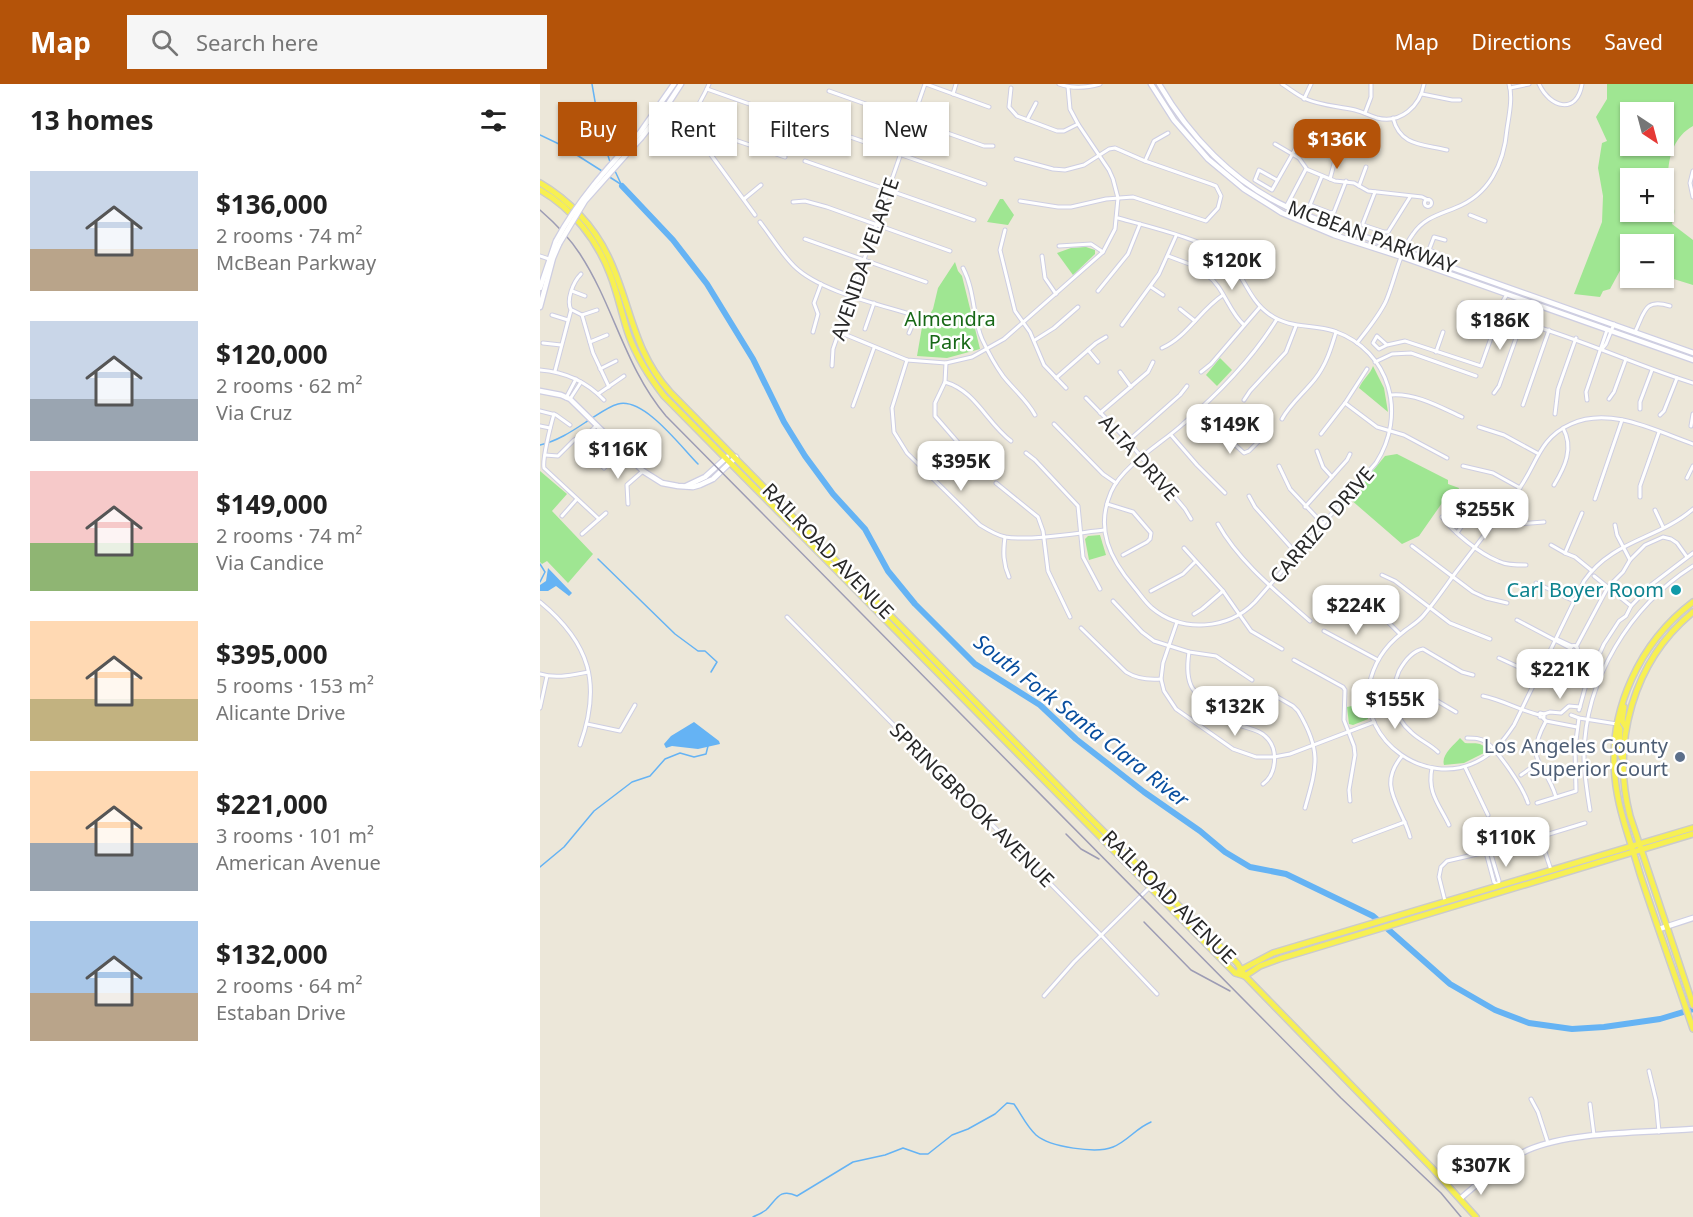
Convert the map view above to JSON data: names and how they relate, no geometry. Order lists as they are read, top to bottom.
{
  "streets": {
    "main road": ["MCBEAN PARKWAY", "RAILROAD AVENUE"],
    "street": [
      "AVENIDA VELARTE",
      "ALTA DRIVE",
      "CARRIZO DRIVE",
      "SPRINGBROOK AVENUE"
    ]
  },
  "water": ["South Fork Santa Clara River"],
  "parks": ["Almendra Park"],
  "places": ["Carl Boyer Room", "Los Angeles County Superior Court"],
  "north": "bottom right",
  "page": {
    "header": "Map",
    "search": "Search here",
    "nav": ["Map", "Directions", "Saved"],
    "heading": "13 homes",
    "map_buttons": ["+", "−"],
    "chip": [
      "Buy",
      "Rent",
      "Filters",
      "New"
    ],
    "price": [
      "$136K",
      "$120K",
      "$186K",
      "$149K",
      "$116K",
      "$395K",
      "$255K",
      "$224K",
      "$221K",
      "$155K",
      "$132K",
      "$110K",
      "$307K"
    ],
    "list": [
      {
        "name": "$136,000",
        "note": "2 rooms · 74 m² · McBean Parkway"
      },
      {
        "name": "$120,000",
        "note": "2 rooms · 62 m² · Via Cruz"
      },
      {
        "name": "$149,000",
        "note": "2 rooms · 74 m² · Via Candice"
      },
      {
        "name": "$395,000",
        "note": "5 rooms · 153 m² · Alicante Drive"
      },
      {
        "name": "$221,000",
        "note": "3 rooms · 101 m² · American Avenue"
      },
      {
        "name": "$132,000",
        "note": "2 rooms · 64 m² · Estaban Drive"
      }
    ]
  }
}
